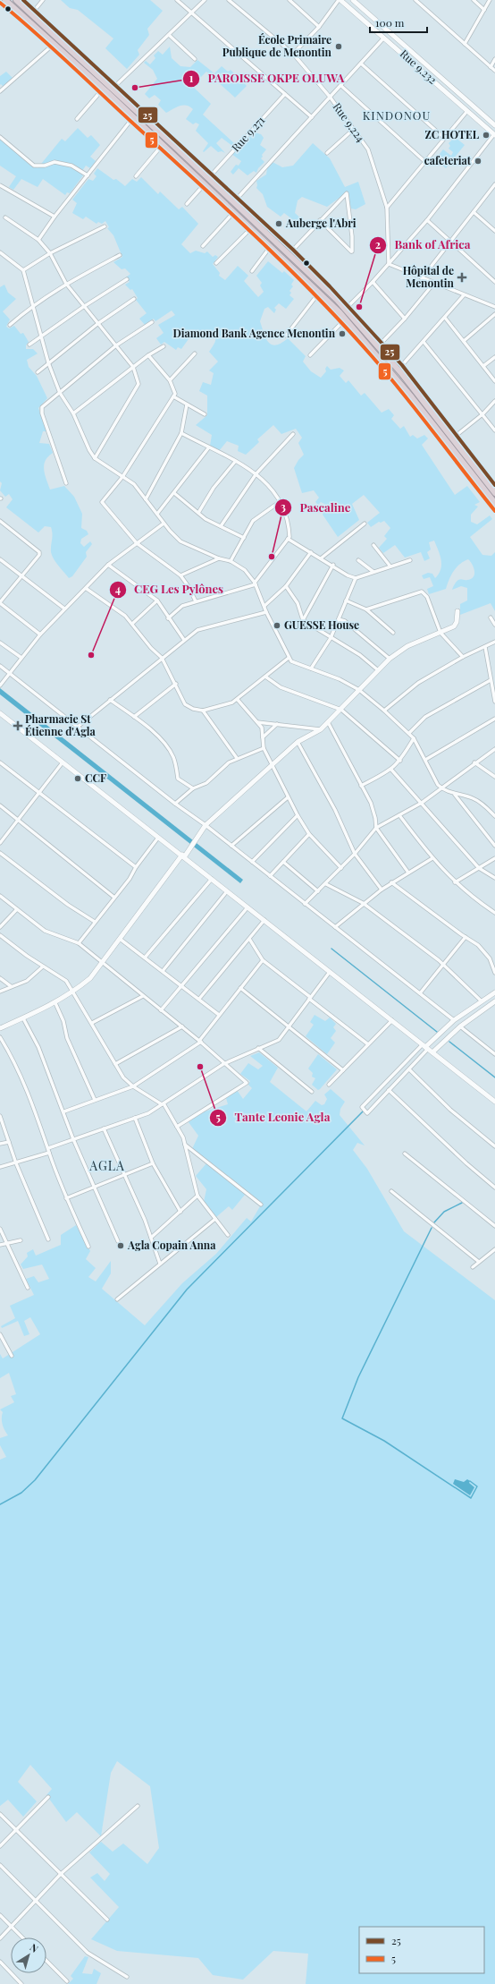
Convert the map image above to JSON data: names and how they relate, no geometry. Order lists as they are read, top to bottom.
{
  "streets": {
    "street": ["Rue 9.232", "Rue 9.224", "Rue 9.271"]
  },
  "districts": ["KINDONOU", "AGLA"],
  "places": {
    "other": [
      "École Primaire Publique de Menontin",
      "PAROISSE OKPE OLUWA",
      "ZC HOTEL",
      "cafeteriat",
      "Auberge l'Abri",
      "Bank of Africa",
      "Diamond Bank Agence Menontin",
      "Pascaline",
      "GUESSE House",
      "CEG Les Pylônes",
      "CCF",
      "Tante Leonie Agla",
      "Agla Copain Anna"
    ],
    "health": ["Hôpital de Menontin", "Pharmacie St Étienne d'Agla"]
  },
  "lines": ["transit line 25", "transit line 5"],
  "legend": ["25", "5"],
  "scale_bar": "100 m",
  "north": "top right"
}
